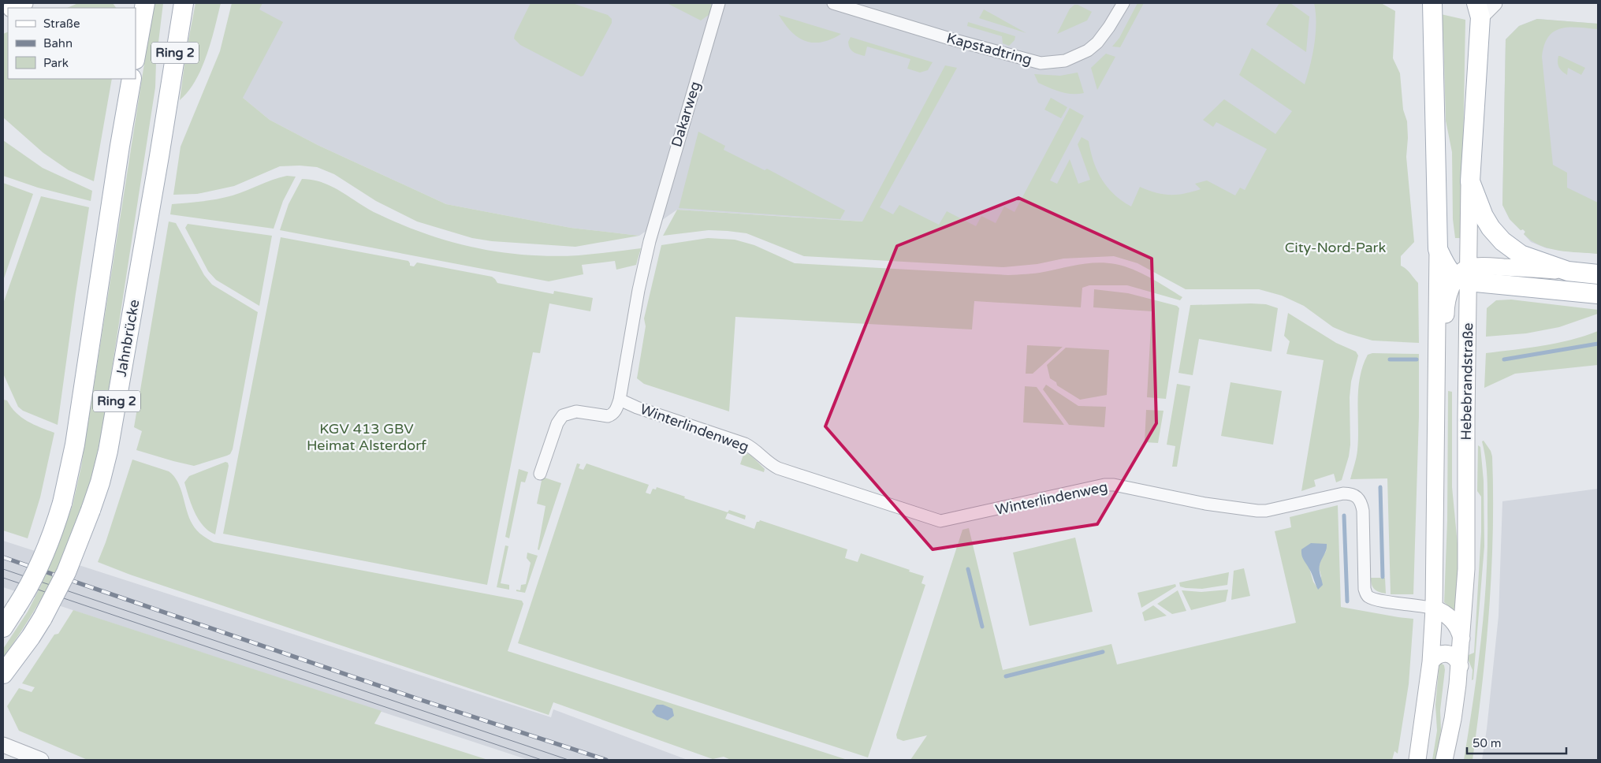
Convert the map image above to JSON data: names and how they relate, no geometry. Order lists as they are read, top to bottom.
{
  "streets": {
    "main road": ["Ring 2", "Jahnbrücke", "Hebebrandstraße"],
    "street": ["Kapstadtring", "Dakarweg", "Winterlindenweg"]
  },
  "crossings": [
    ["Dakarweg", "Winterlindenweg"]
  ],
  "parks": ["City-Nord-Park", "KGV 413 GBV Heimat Alsterdorf"],
  "legend": ["Straße", "Bahn", "Park"],
  "scale_bar": "50 m"
}
